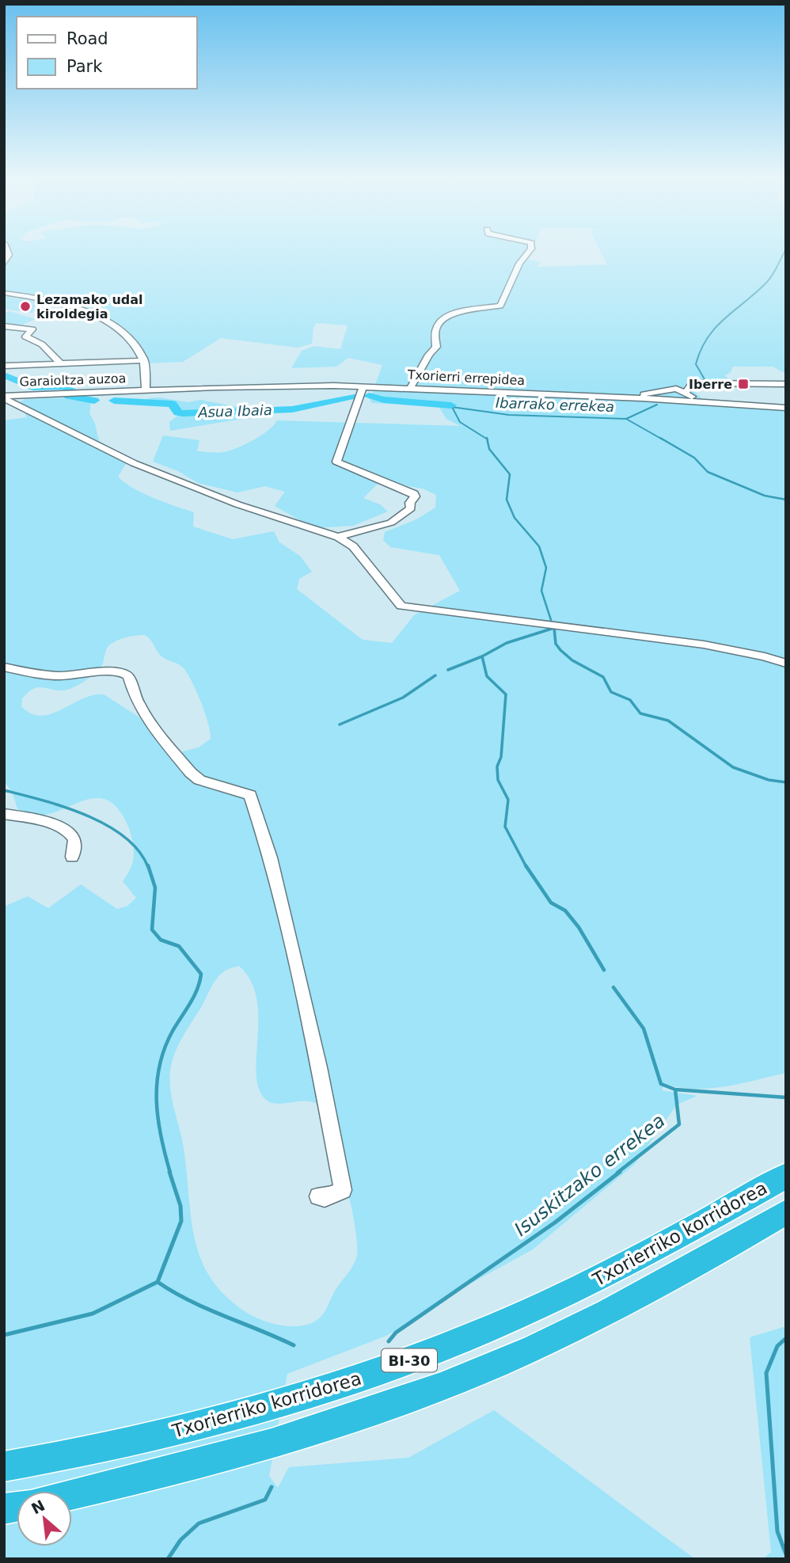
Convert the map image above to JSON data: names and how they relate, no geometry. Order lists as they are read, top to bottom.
{
  "streets": {
    "highway": ["Txorierriko korridorea", "BI-30"],
    "street": ["Txorierri errepidea", "Garaioltza auzoa"]
  },
  "crossings": [
    ["Txorierri errepidea", "Garaioltza auzoa"]
  ],
  "water": ["Ibarrako errekea", "Asua Ibaia", "Isuskitzako errekea"],
  "places": {
    "other": ["Lezamako udal kiroldegia"],
    "transit": ["Iberre"]
  },
  "legend": ["Road", "Park"],
  "north": "top left"
}
